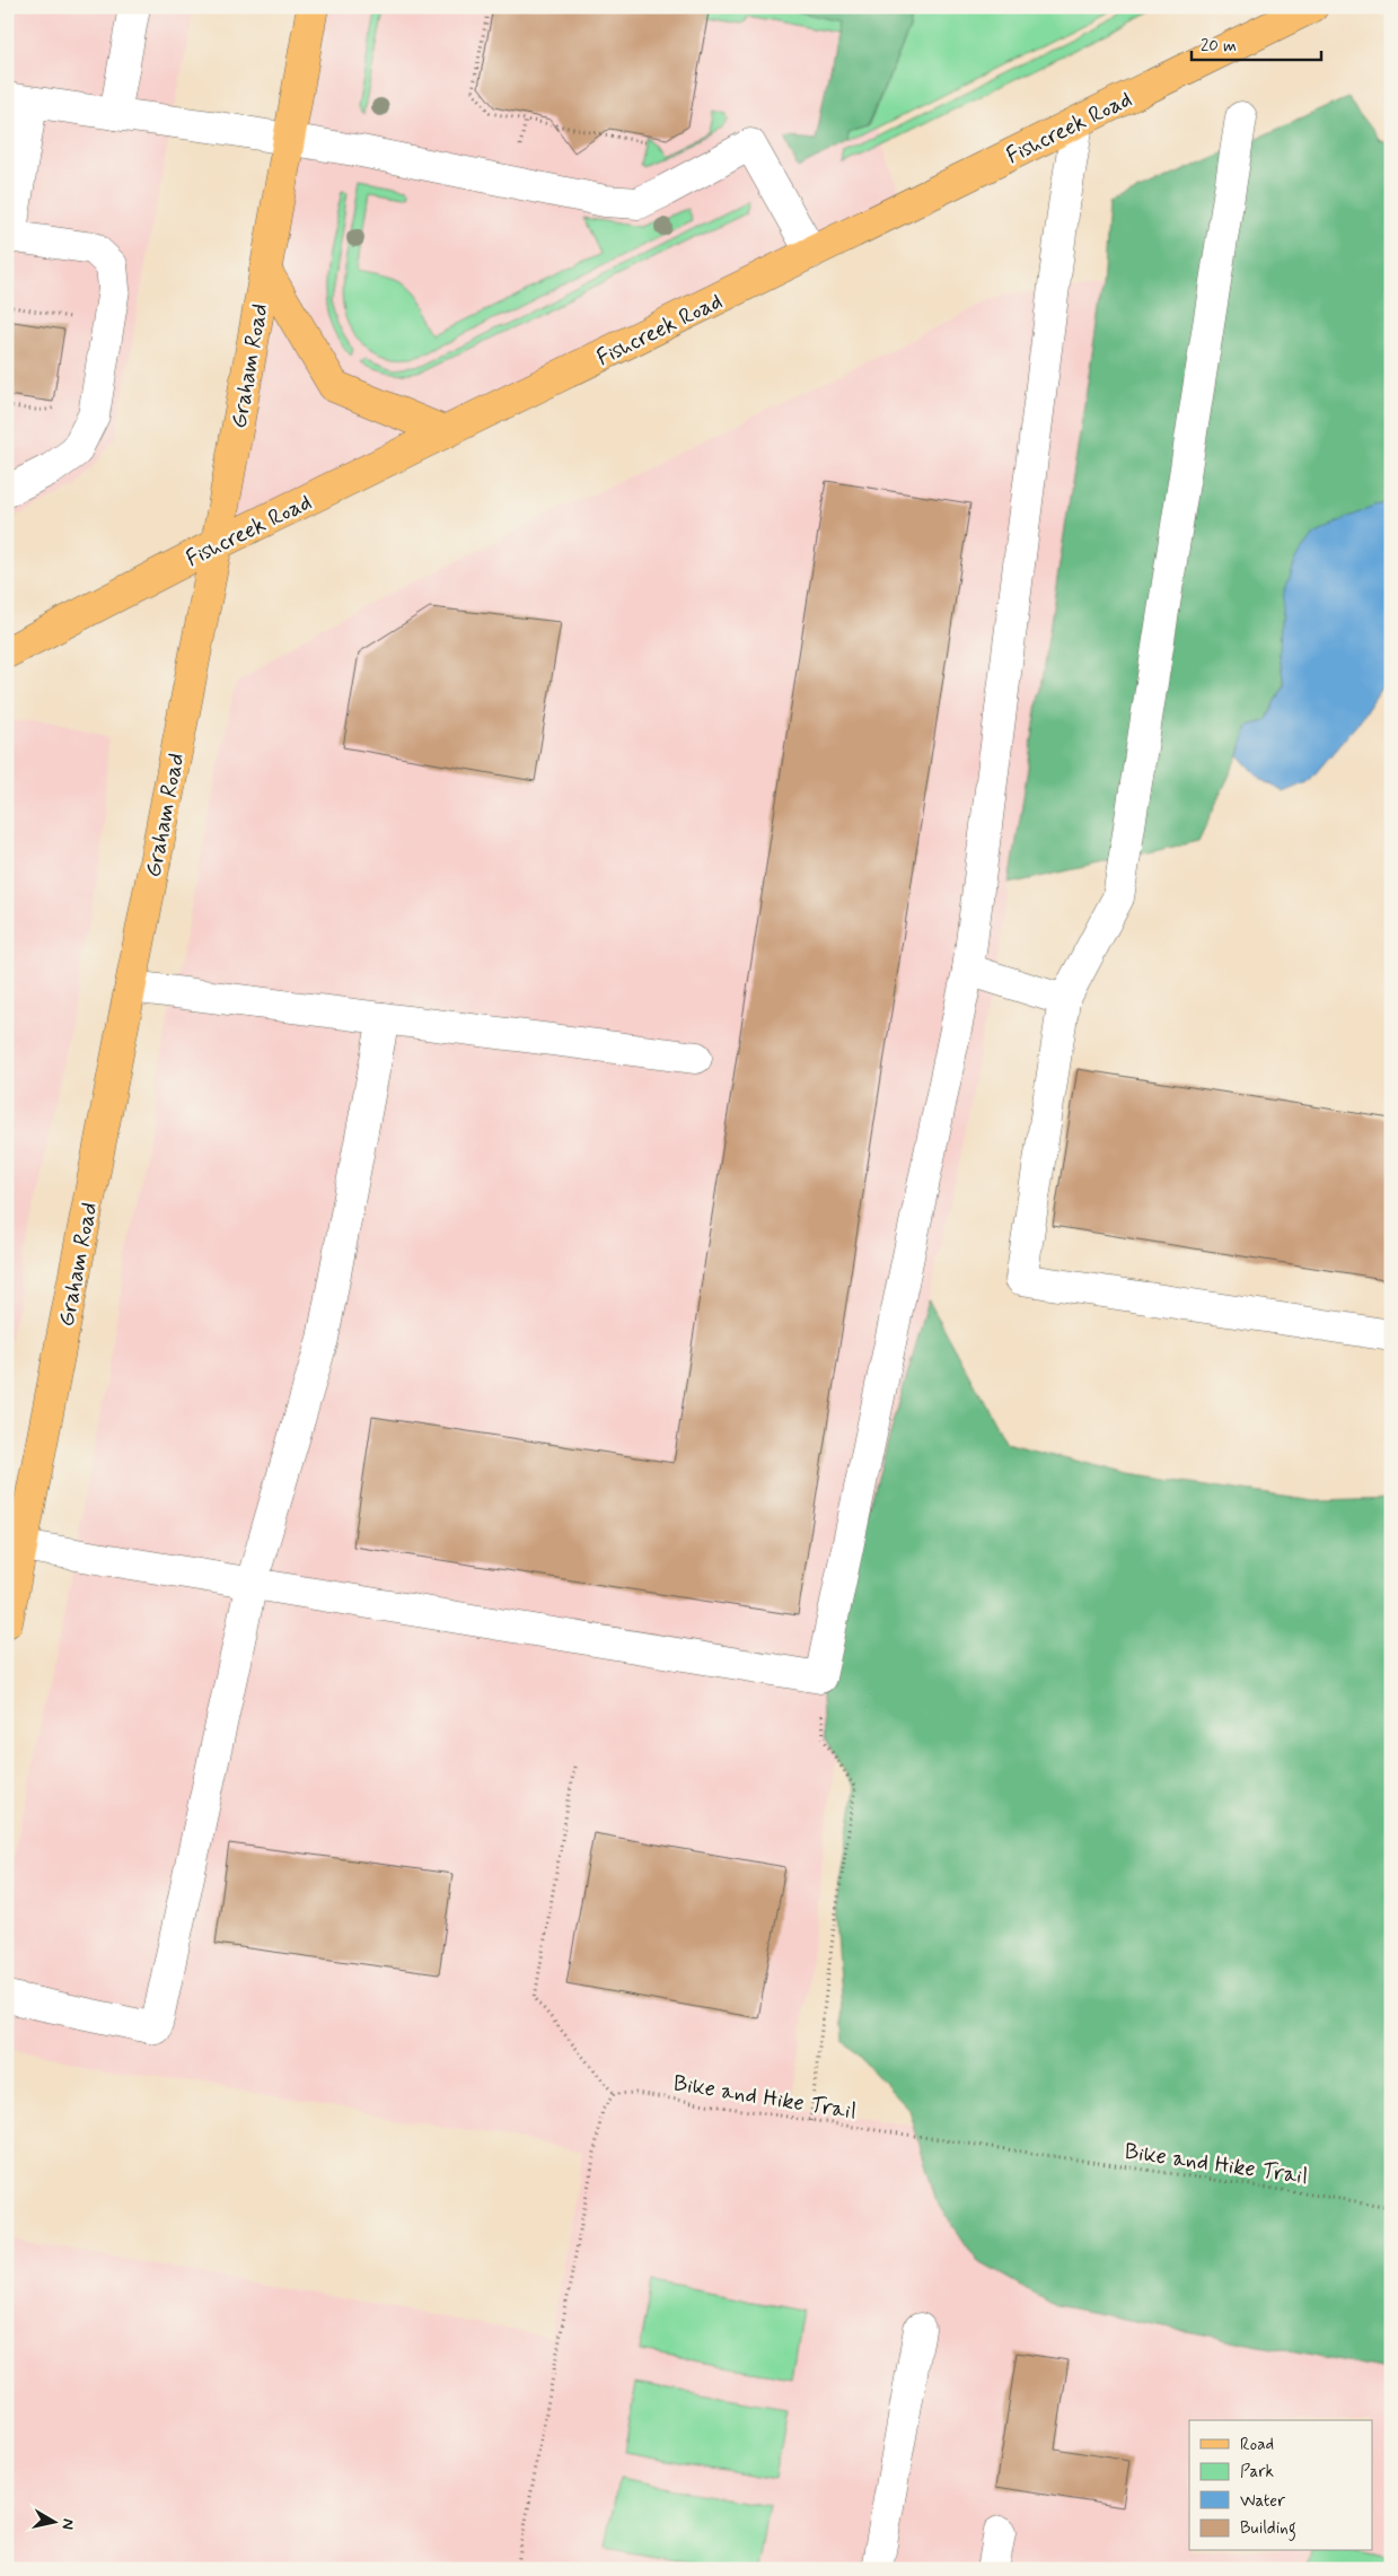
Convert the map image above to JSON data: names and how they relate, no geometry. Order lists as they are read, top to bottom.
{
  "streets": {
    "main road": ["Fishcreek Road", "Graham Road"],
    "path": ["Bike and Hike Trail"]
  },
  "crossings": [
    ["Fishcreek Road", "Graham Road"]
  ],
  "legend": [
    "Road",
    "Park",
    "Water",
    "Building"
  ],
  "scale_bar": "20 m",
  "north": "right"
}
